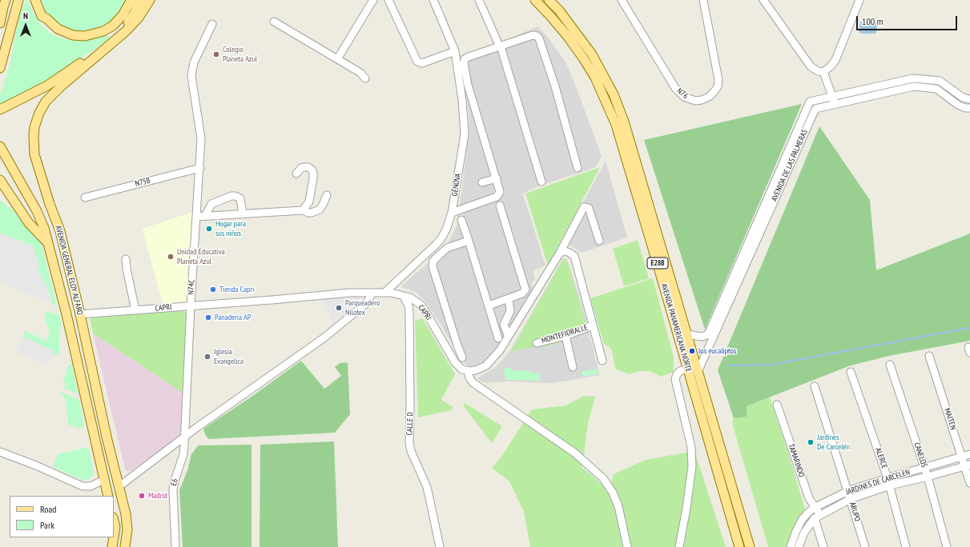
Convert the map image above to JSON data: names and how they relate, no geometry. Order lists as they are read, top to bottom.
{
  "streets": {
    "main road": ["E28B", "AVENIDA GENERAL ELOY ALFARO", "AVENIDA PANAMERICANA NORTE"],
    "street": [
      "N76",
      "AVENIDA DE LAS PALMERAS",
      "N75B",
      "GÉNOVA",
      "N74C",
      "CAPRI",
      "MONTEFIORALLE",
      "MAITEN",
      "CALLE D",
      "CANELOS",
      "ALERCE",
      "TAMARINDO",
      "E6",
      "JARDINES DE CARCELEN",
      "ARUPO"
    ]
  },
  "crossings": [
    ["AVENIDA DE LAS PALMERAS", "AVENIDA PANAMERICANA NORTE"],
    ["N75B", "N74C"],
    ["GÉNOVA", "CAPRI"],
    ["AVENIDA GENERAL ELOY ALFARO", "CAPRI"],
    ["N74C", "CAPRI"],
    ["N74C", "E6"],
    ["CAPRI", "CALLE D"],
    ["MAITEN", "JARDINES DE CARCELEN"],
    ["CANELOS", "JARDINES DE CARCELEN"],
    ["ALERCE", "JARDINES DE CARCELEN"],
    ["TAMARINDO", "JARDINES DE CARCELEN"],
    ["JARDINES DE CARCELEN", "ARUPO"]
  ],
  "places": [
    "Colegio Planeta Azul",
    "Hogar para sus niños",
    "Unidad Educativa Planeta Azul",
    "Tienda Capri",
    "Parqueadero Nilotex",
    "Panadería AP",
    "los eucaliptos",
    "Iglesia Evangelica",
    "Jardines De Carcelén",
    "Madrid"
  ],
  "legend": ["Road", "Park"],
  "scale_bar": "100 m",
  "north": "top"
}
